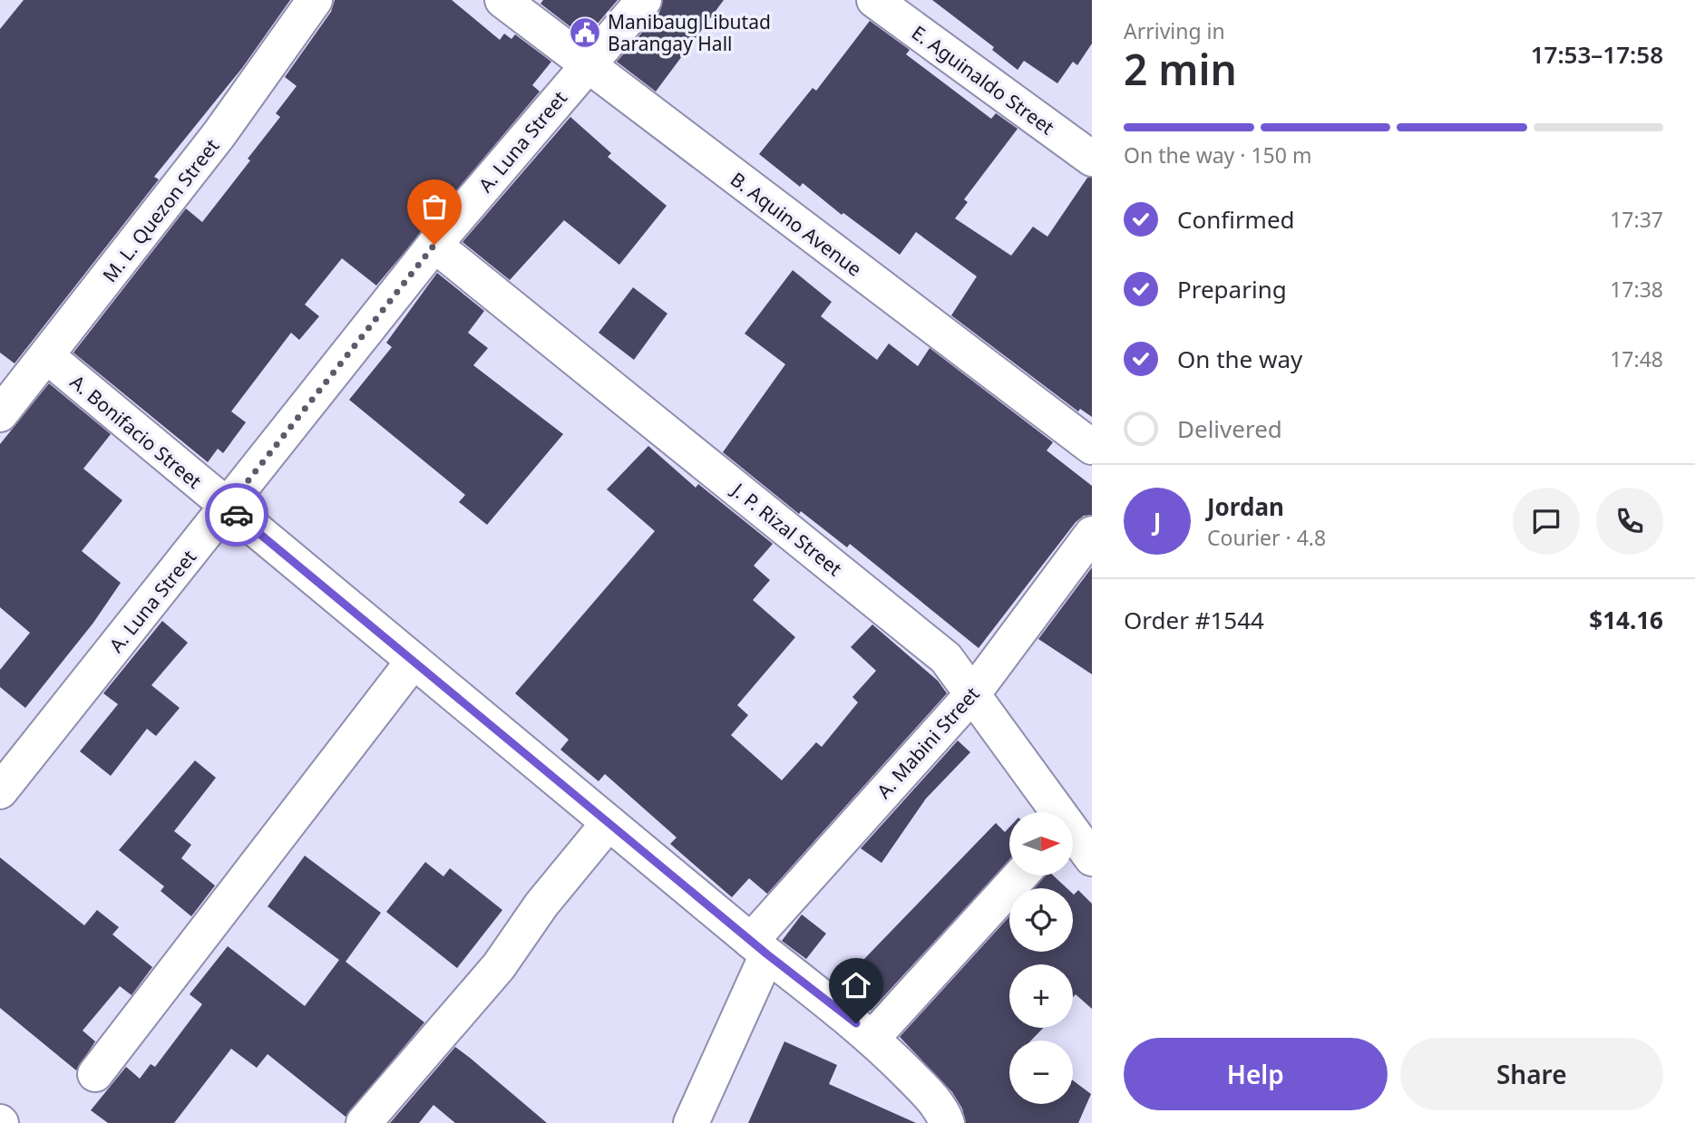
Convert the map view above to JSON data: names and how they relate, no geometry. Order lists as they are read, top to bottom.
{
  "streets": {
    "street": [
      "E. Aguinaldo Street",
      "A. Luna Street",
      "M. L. Quezon Street",
      "B. Aquino Avenue",
      "A. Bonifacio Street",
      "J. P. Rizal Street",
      "A. Mabini Street"
    ]
  },
  "crossings": [
    ["A. Luna Street", "B. Aquino Avenue"],
    ["A. Luna Street", "A. Bonifacio Street"],
    ["A. Luna Street", "J. P. Rizal Street"],
    ["M. L. Quezon Street", "A. Bonifacio Street"],
    ["A. Bonifacio Street", "A. Mabini Street"],
    ["J. P. Rizal Street", "A. Mabini Street"]
  ],
  "places": {
    "public building": ["Manibaug Libutad Barangay Hall"]
  },
  "north": "right",
  "page": {
    "heading": ["2 min", "Arriving in", "17:53–17:58"],
    "panel": [
      "Jordan",
      "Courier · 4.8",
      "Order #1544",
      "$14.16"
    ],
    "bar": "On the way · 150 m",
    "list": [
      ["Confirmed", "17:37"],
      ["Preparing", "17:38"],
      ["On the way", "17:48"],
      "Delivered"
    ],
    "round": "J",
    "map_buttons": ["+", "−"],
    "buttons": ["Help", "Share"]
  }
}
